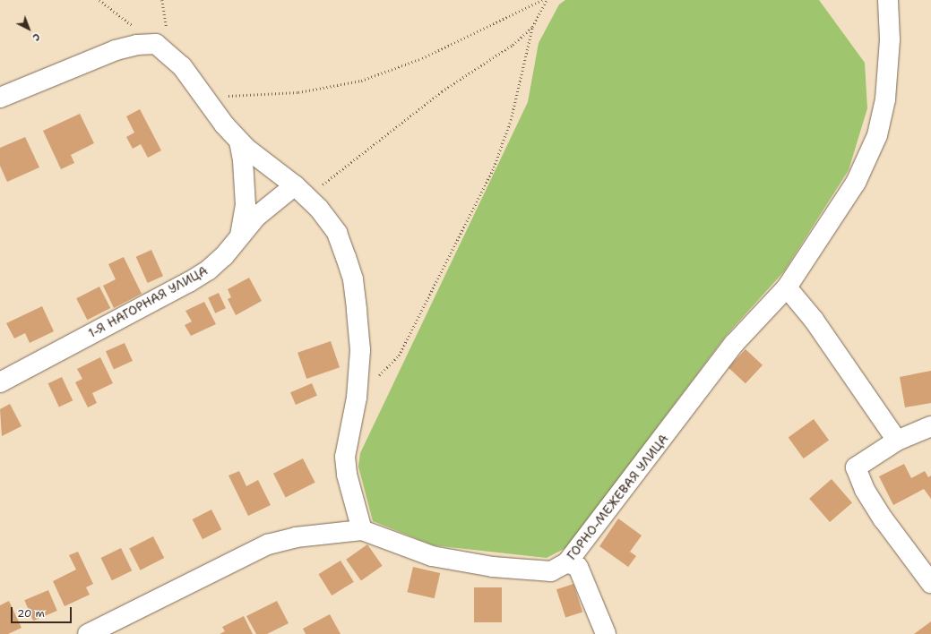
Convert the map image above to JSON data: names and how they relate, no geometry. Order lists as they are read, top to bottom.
{
  "streets": {
    "street": ["1-Я НАГОРНАЯ УЛИЦА", "ГОРНО-МЕЖЕВАЯ УЛИЦА"]
  },
  "scale_bar": "20 m",
  "north": "bottom right"
}
